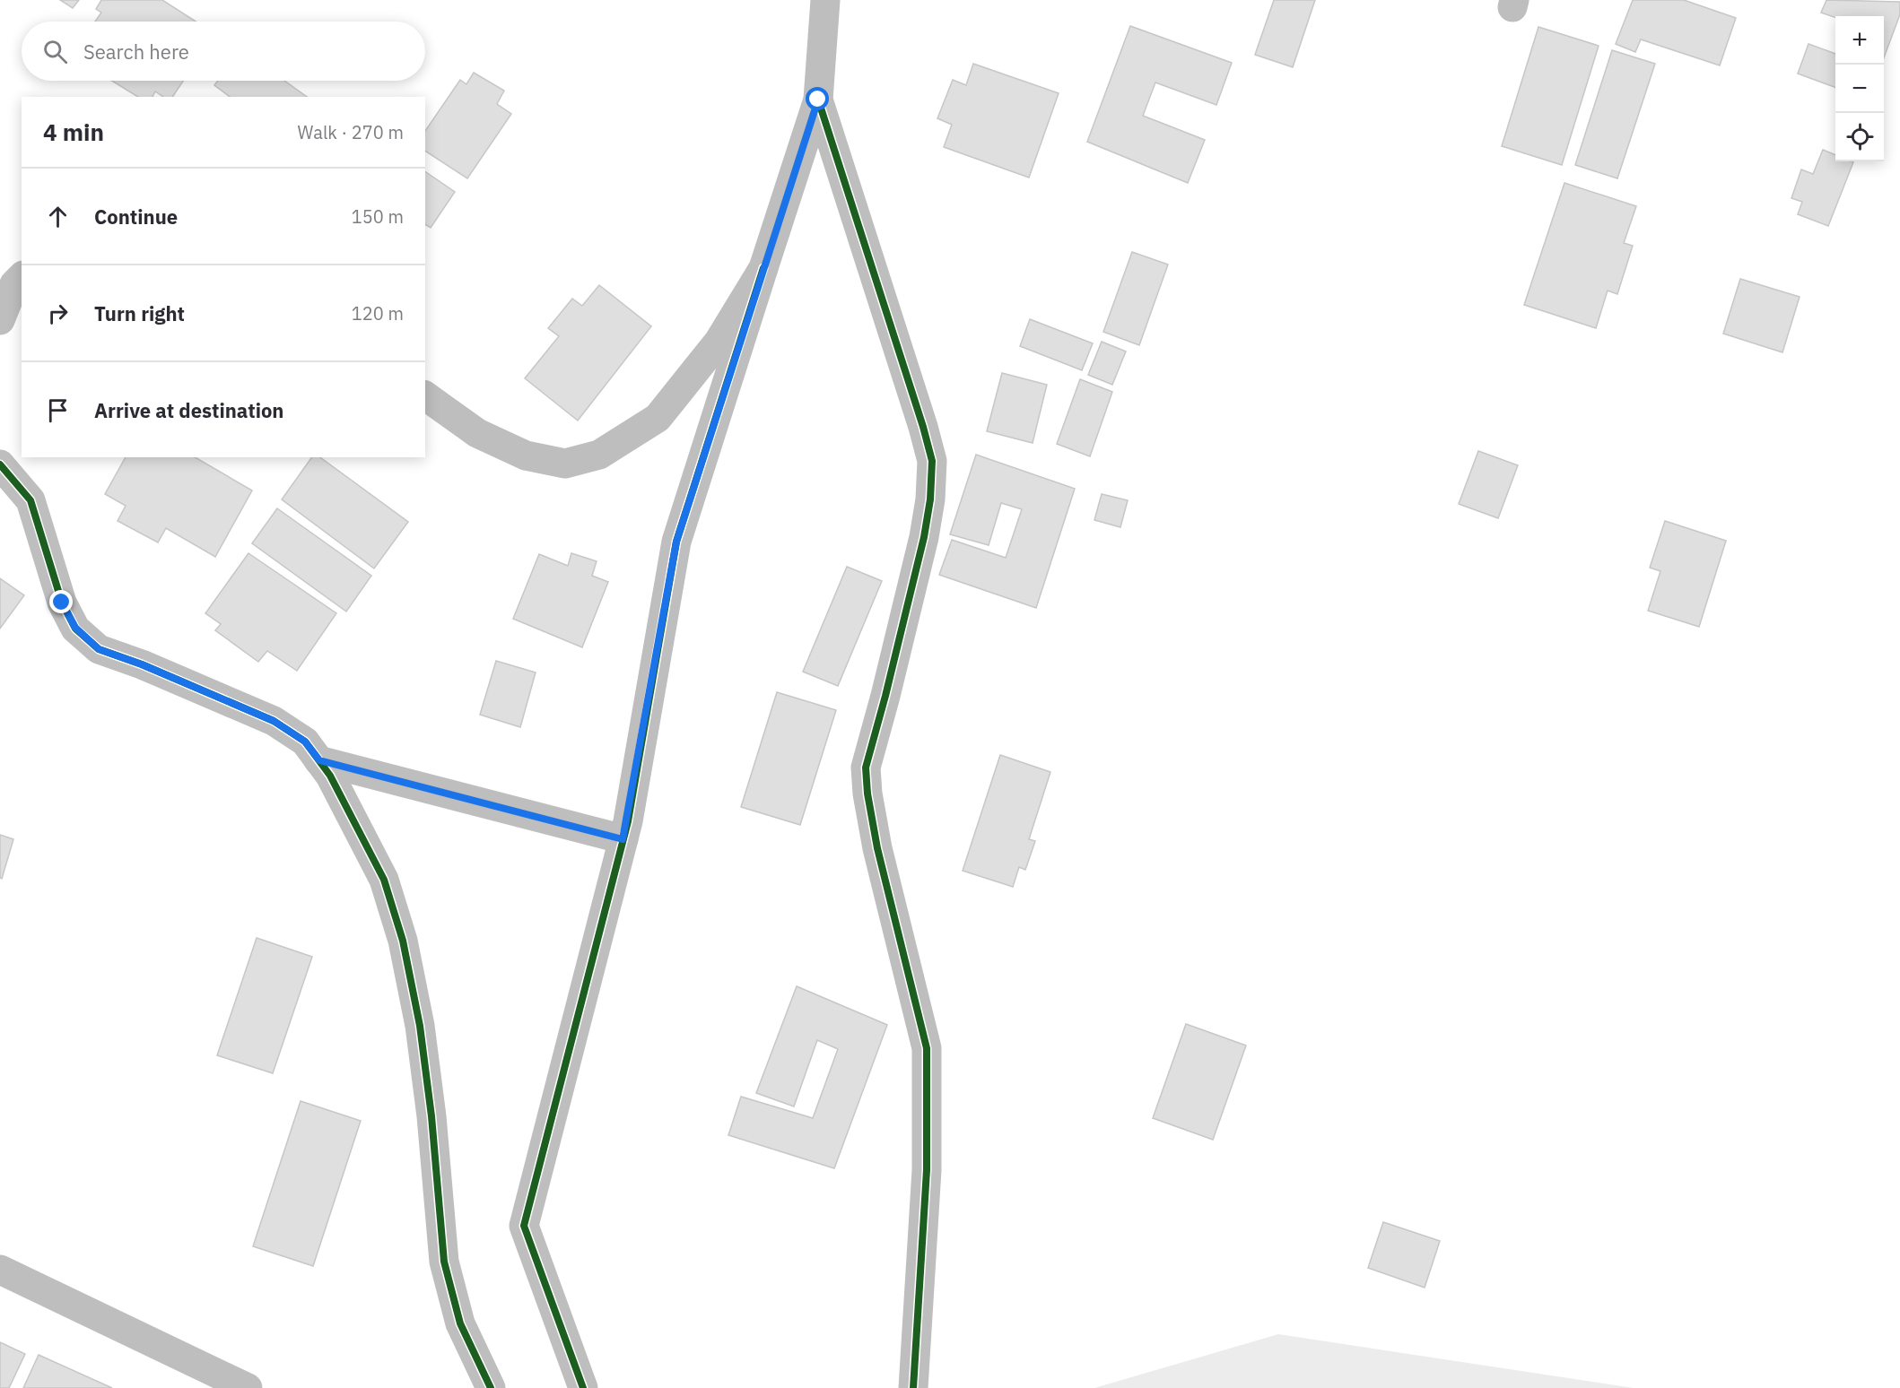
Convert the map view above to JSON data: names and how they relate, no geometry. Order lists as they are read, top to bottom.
{
  "page": {
    "map_buttons": ["+", "−"],
    "search": "Search here",
    "heading": ["4 min", "Walk · 270 m"],
    "list": [
      ["Continue", "150 m"],
      ["Turn right", "120 m"],
      "Arrive at destination"
    ]
  }
}
